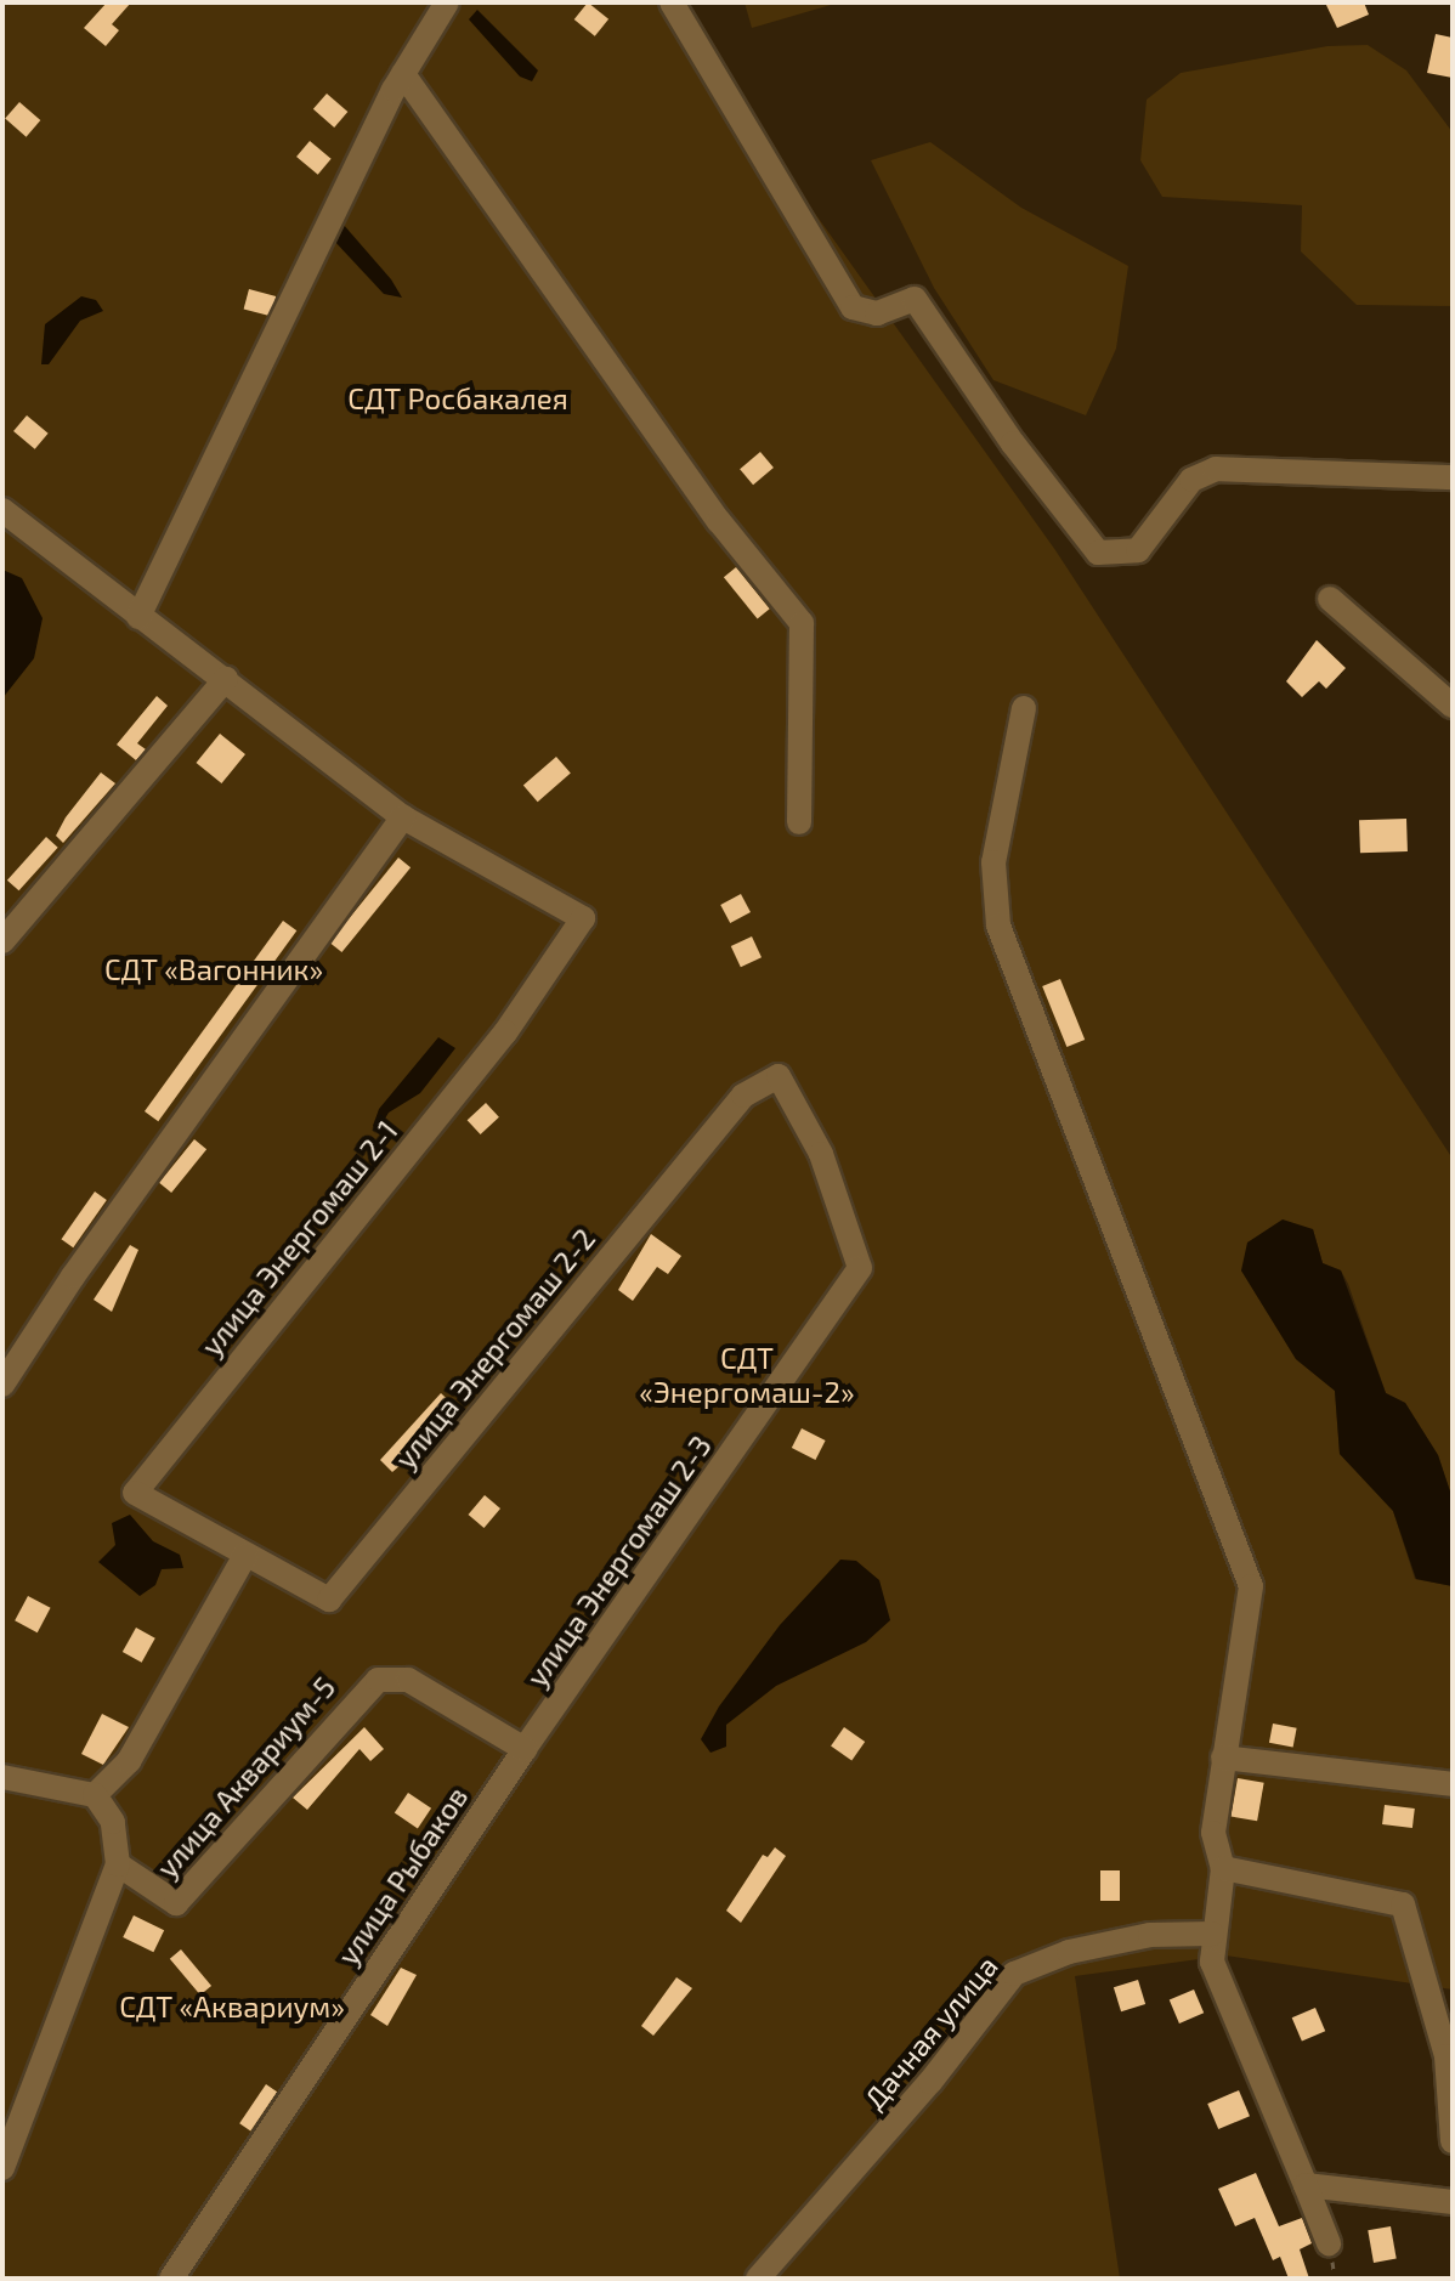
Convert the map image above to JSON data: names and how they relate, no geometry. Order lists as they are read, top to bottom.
{
  "streets": {
    "street": [
      "улица Энергомаш 2-1",
      "улица Энергомаш 2-2",
      "улица Энергомаш 2-3",
      "улица Аквариум-5",
      "улица Рыбаков",
      "Дачная улица"
    ]
  },
  "crossings": [
    ["улица Энергомаш 2-1", "улица Энергомаш 2-2"],
    ["улица Энергомаш 2-2", "улица Энергомаш 2-3"],
    ["улица Энергомаш 2-3", "улица Аквариум-5"],
    ["улица Энергомаш 2-3", "улица Рыбаков"],
    ["улица Аквариум-5", "улица Рыбаков"]
  ],
  "parks": [
    "СДТ Росбакалея",
    "СДТ «Вагонник»",
    "СДТ «Энергомаш-2»",
    "СДТ «Аквариум»"
  ]
}
